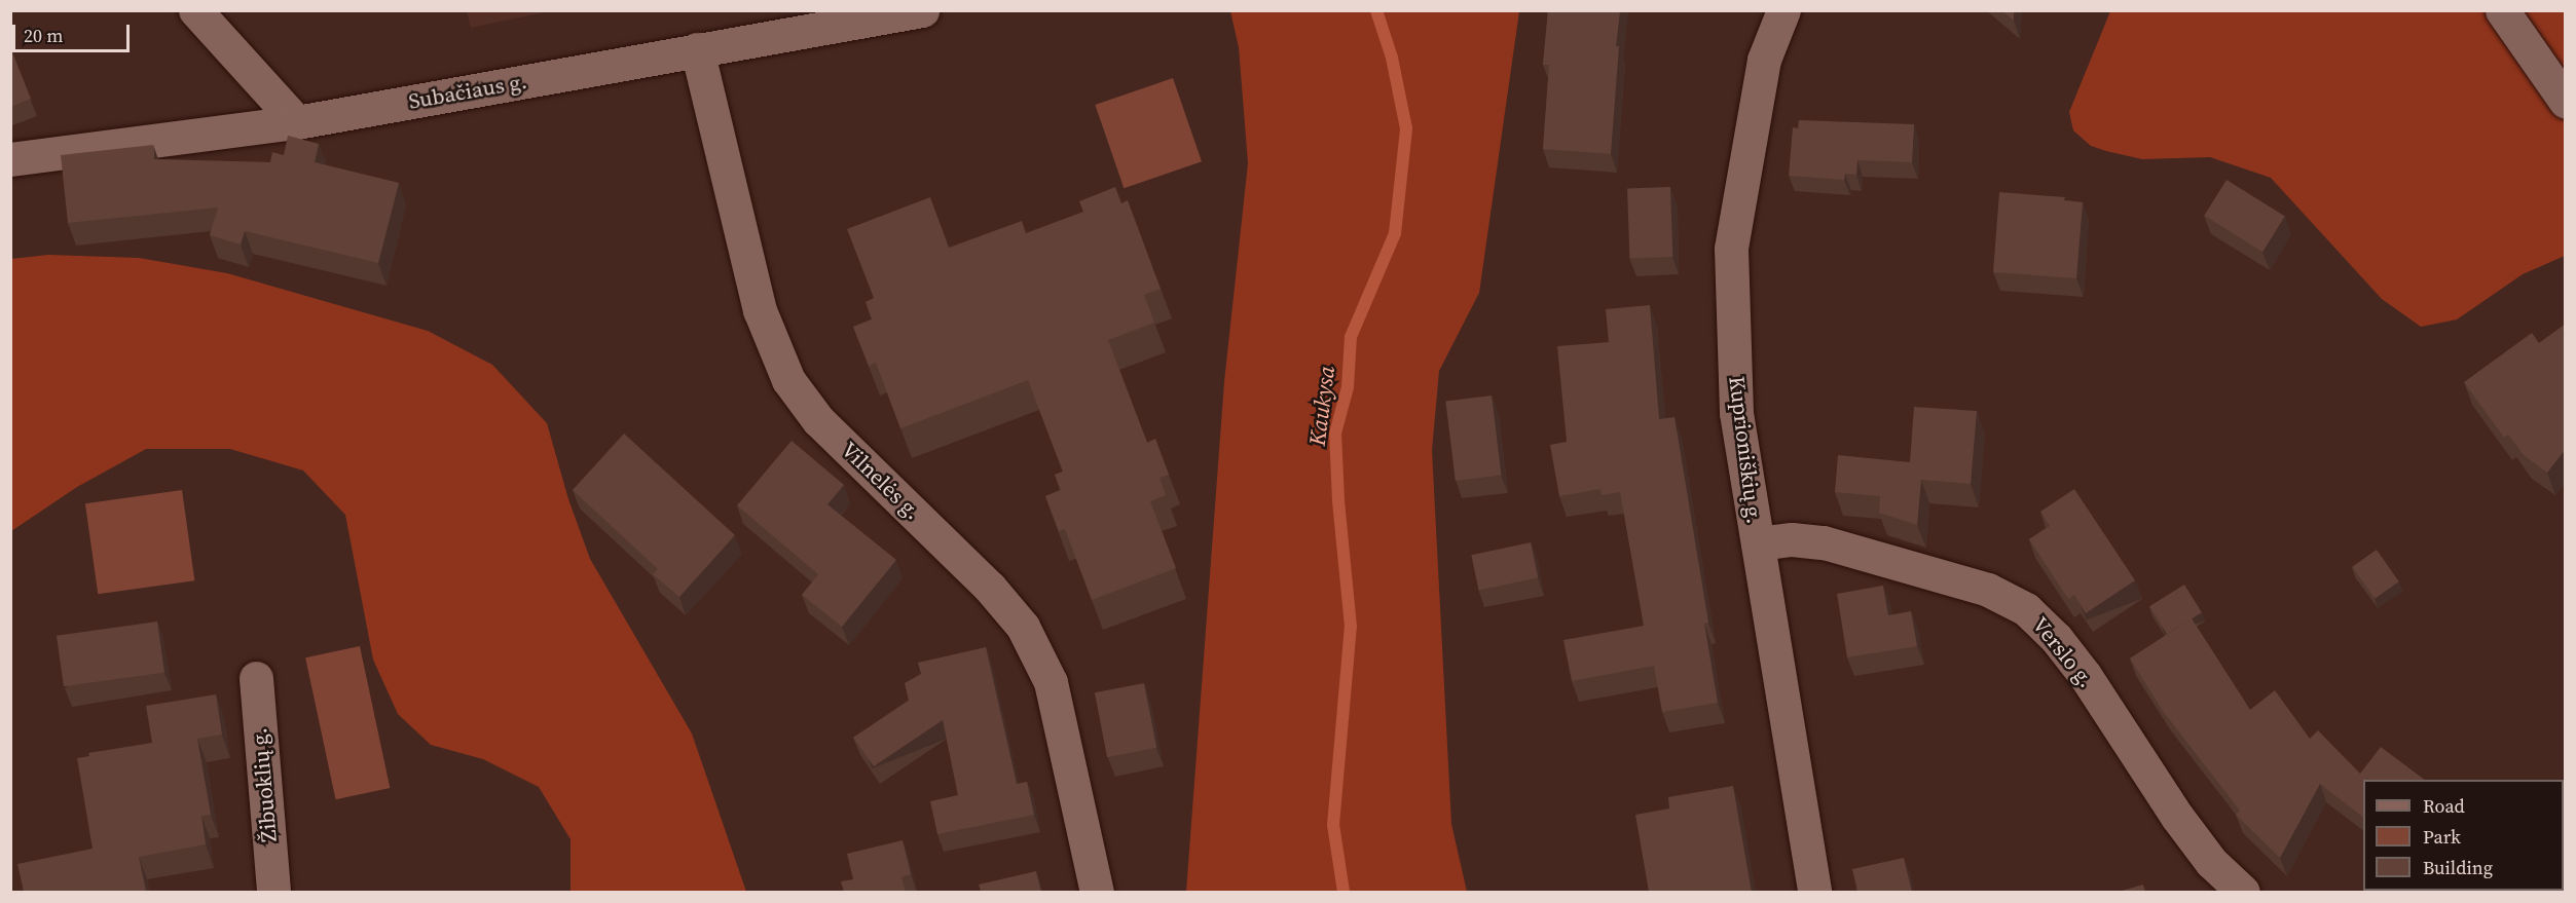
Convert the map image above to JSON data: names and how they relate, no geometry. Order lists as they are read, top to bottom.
{
  "streets": {
    "street": [
      "Subačiaus g.",
      "Kuprioniškių g.",
      "Vilnelės g.",
      "Verslo g.",
      "Žibuoklių g."
    ]
  },
  "crossings": [
    ["Subačiaus g.", "Vilnelės g."],
    ["Kuprioniškių g.", "Verslo g."]
  ],
  "water": ["Kaukysa"],
  "legend": ["Road", "Park", "Building"],
  "scale_bar": "20 m"
}
